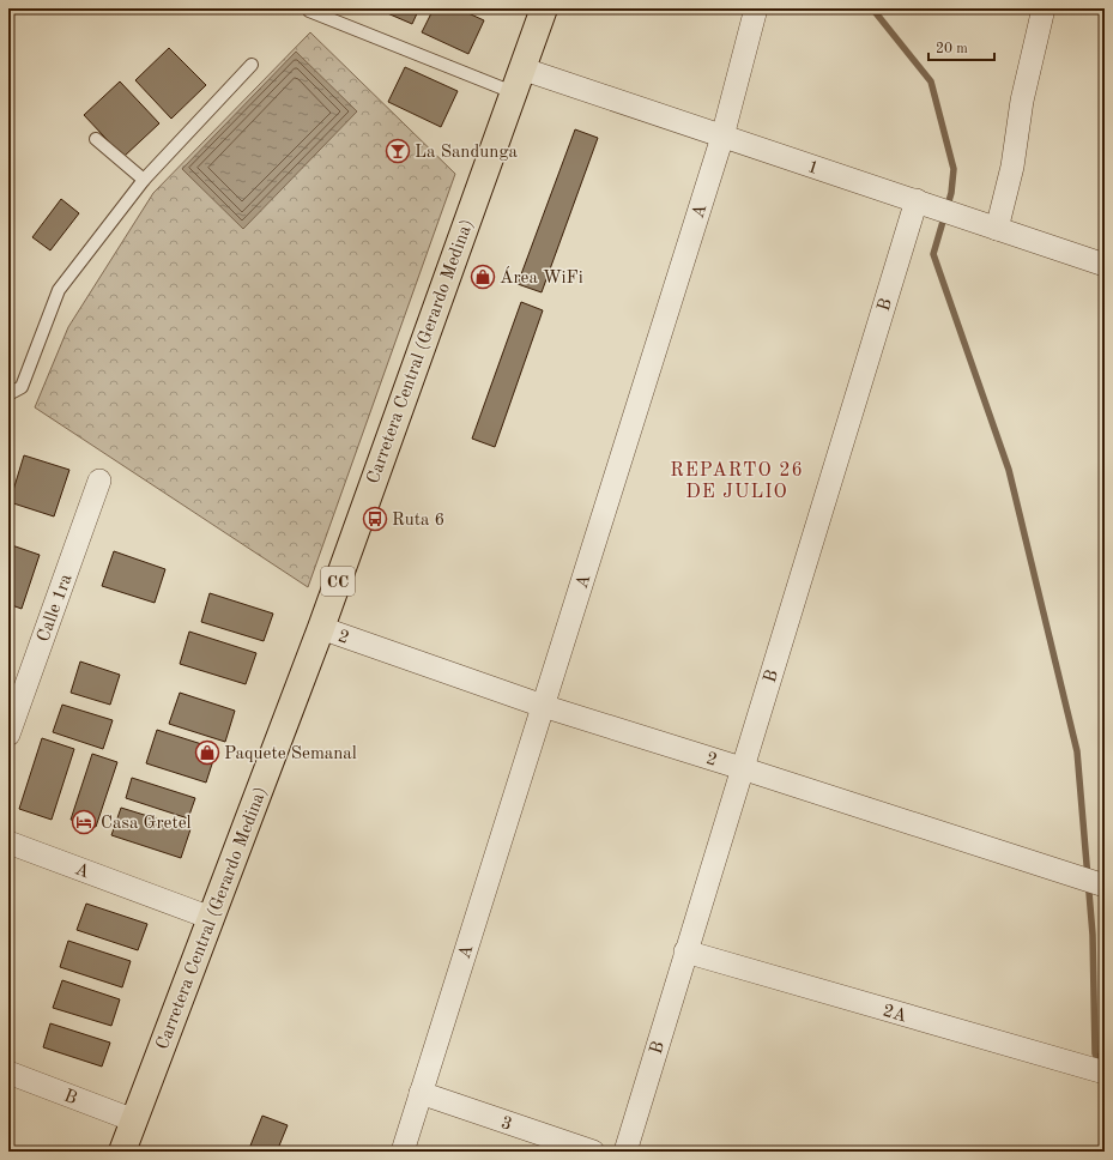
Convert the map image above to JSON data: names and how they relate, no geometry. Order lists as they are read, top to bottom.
{
  "streets": {
    "main road": ["Carretera Central (Gerardo Medina)", "CC"],
    "street": [
      "1",
      "A",
      "B",
      "Calle 1ra",
      "2",
      "2A",
      "3"
    ]
  },
  "crossings": [
    ["1", "A"],
    ["1", "B"],
    ["1", "Carretera Central (Gerardo Medina)"],
    ["A", "Carretera Central (Gerardo Medina)"],
    ["A", "2"],
    ["A", "3"],
    ["B", "Carretera Central (Gerardo Medina)"],
    ["B", "2"],
    ["B", "2A"],
    ["Carretera Central (Gerardo Medina)", "2"]
  ],
  "districts": ["REPARTO 26 DE JULIO"],
  "places": {
    "bar": ["La Sandunga"],
    "shop": ["Área WiFi", "Paquete Semanal"],
    "bus stop": ["Ruta 6"],
    "hotel": ["Casa Gretel"]
  },
  "scale_bar": "20 m"
}
